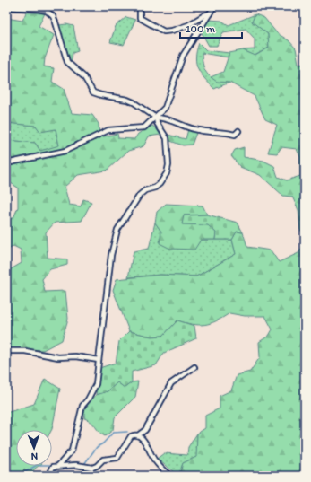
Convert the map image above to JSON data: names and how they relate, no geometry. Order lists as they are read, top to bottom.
{
  "scale_bar": "100 m",
  "north": "bottom"
}
